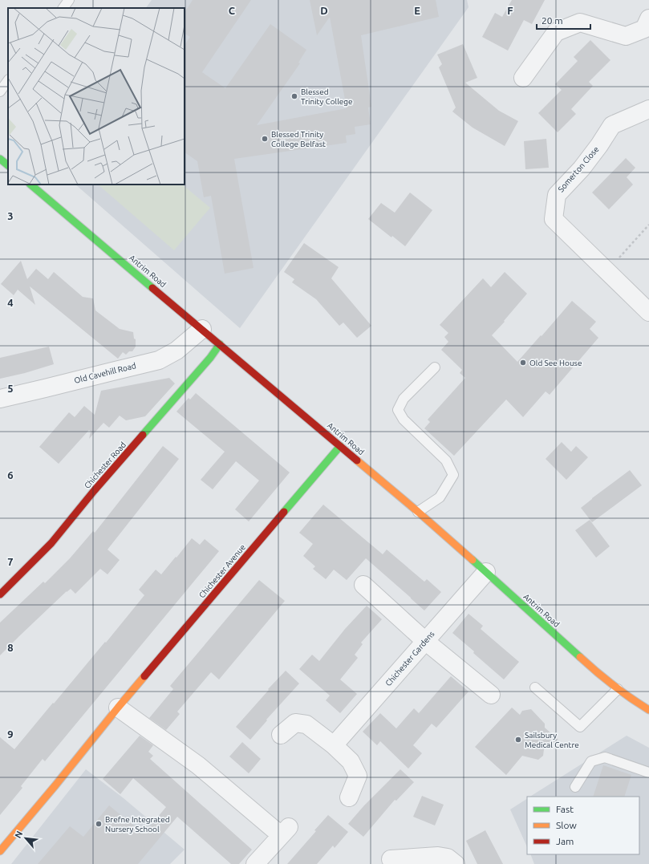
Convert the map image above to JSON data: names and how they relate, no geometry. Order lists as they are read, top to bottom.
{
  "streets": {
    "street": [
      "Somerton Close",
      "Antrim Road",
      "Old Cavehill Road",
      "Chichester Road",
      "Chichester Avenue",
      "Chichester Gardens"
    ]
  },
  "crossings": [
    ["Antrim Road", "Old Cavehill Road"],
    ["Antrim Road", "Chichester Road"],
    ["Antrim Road", "Chichester Avenue"],
    ["Antrim Road", "Chichester Gardens"]
  ],
  "places": [
    "Blessed Trinity College",
    "Blessed Trinity College Belfast",
    "Old See House",
    "Sailsbury Medical Centre",
    "Brefne Integrated Nursery School"
  ],
  "legend": ["Fast", "Slow", "Jam"],
  "scale_bar": "20 m",
  "north": "top left",
  "grid": {
    "columns": [
      "C",
      "D",
      "E",
      "F"
    ],
    "rows": [
      "3",
      "4",
      "5",
      "6",
      "7",
      "8",
      "9"
    ]
  }
}
